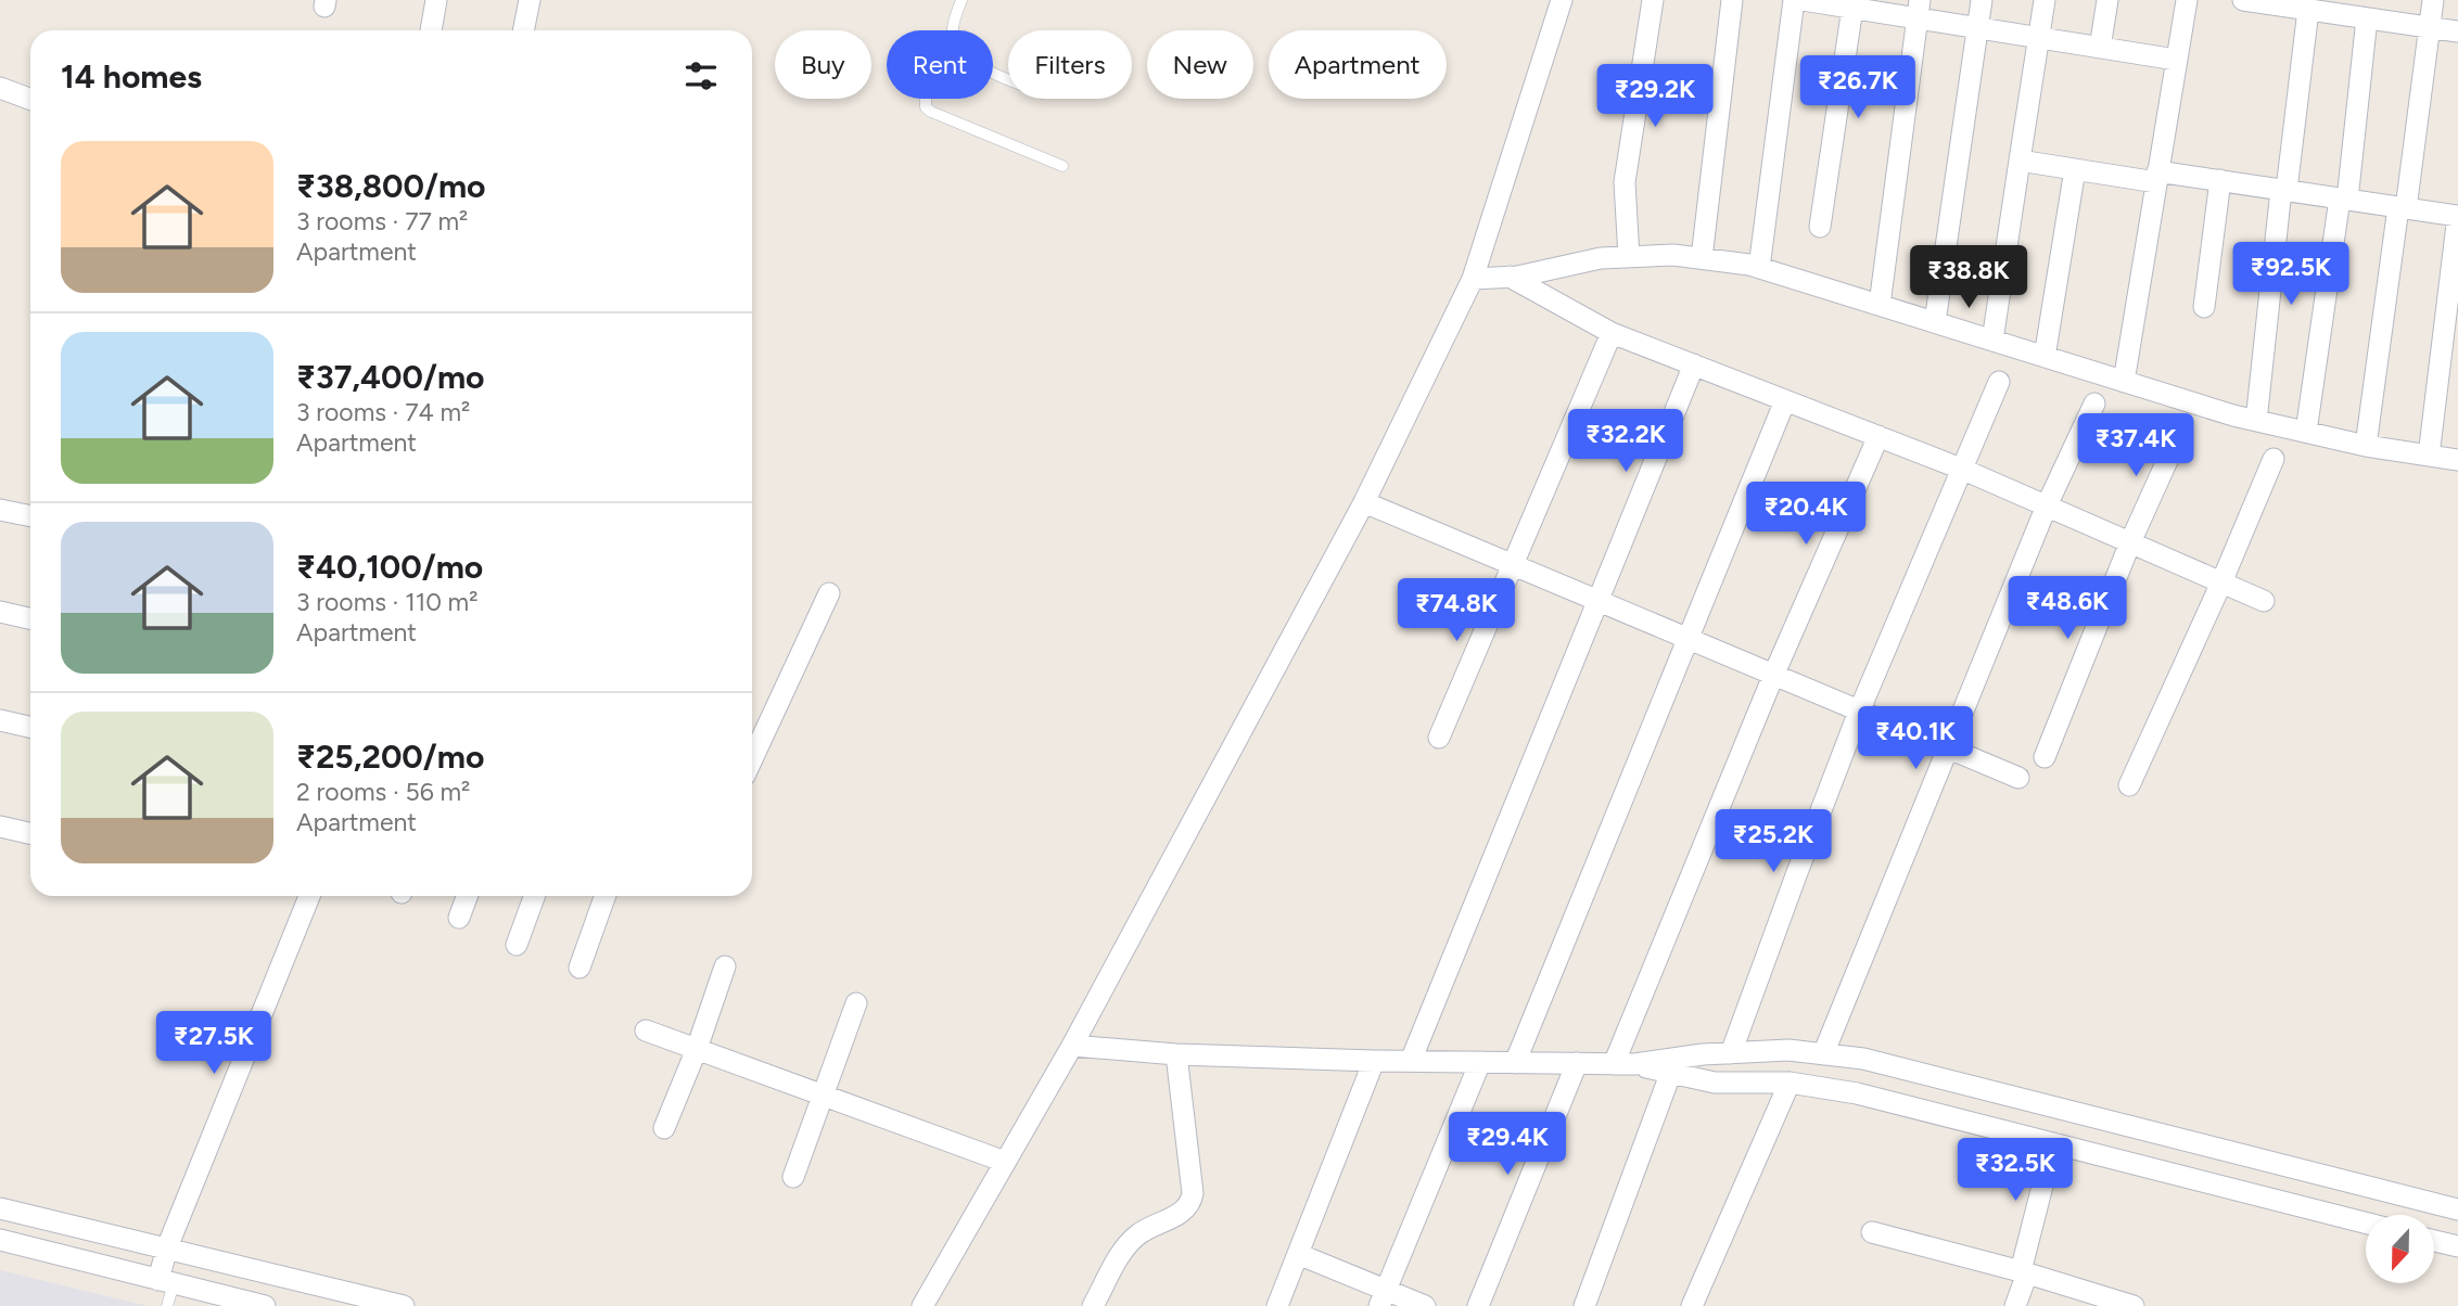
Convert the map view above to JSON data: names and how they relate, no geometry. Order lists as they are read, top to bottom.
{
  "north": "bottom",
  "page": {
    "chip": [
      "Buy",
      "Rent",
      "Filters",
      "New",
      "Apartment"
    ],
    "heading": "14 homes",
    "price": [
      "₹26.7K",
      "₹29.2K",
      "₹92.5K",
      "₹38.8K",
      "₹32.2K",
      "₹37.4K",
      "₹20.4K",
      "₹48.6K",
      "₹74.8K",
      "₹40.1K",
      "₹25.2K",
      "₹27.5K",
      "₹29.4K",
      "₹32.5K"
    ],
    "list": [
      {
        "name": "₹38,800/mo",
        "note": "3 rooms · 77 m² · Apartment"
      },
      {
        "name": "₹37,400/mo",
        "note": "3 rooms · 74 m² · Apartment"
      },
      {
        "name": "₹40,100/mo",
        "note": "3 rooms · 110 m² · Apartment"
      },
      {
        "name": "₹25,200/mo",
        "note": "2 rooms · 56 m² · Apartment"
      }
    ]
  }
}
